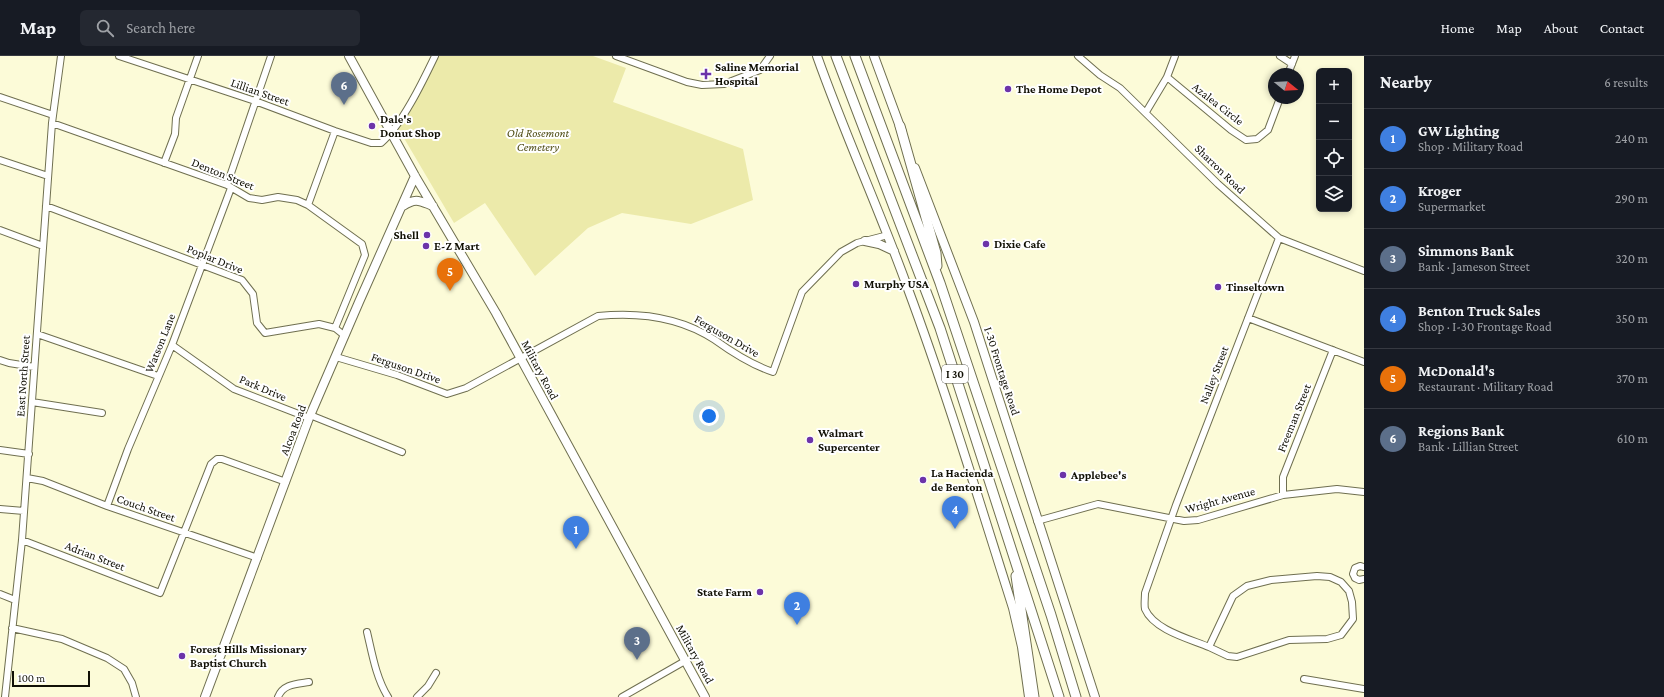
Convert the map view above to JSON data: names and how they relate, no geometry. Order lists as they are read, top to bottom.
{
  "streets": {
    "highway": ["I 30"],
    "main road": ["Military Road", "I-30 Frontage Road", "Alcoa Road"],
    "street": [
      "Lillian Street",
      "Azalea Circle",
      "Sharron Road",
      "Denton Street",
      "Poplar Drive",
      "Ferguson Drive",
      "Watson Lane",
      "Nalley Street",
      "East North Street",
      "Park Drive",
      "Freeman Street",
      "Wright Avenue",
      "Couch Street",
      "Adrian Street"
    ]
  },
  "crossings": [
    ["Lillian Street", "Watson Lane"],
    ["Lillian Street", "Military Road"],
    ["Sharron Road", "Nalley Street"],
    ["Denton Street", "Poplar Drive"],
    ["Denton Street", "Watson Lane"],
    ["Denton Street", "East North Street"],
    ["Poplar Drive", "Watson Lane"],
    ["Poplar Drive", "East North Street"],
    ["Poplar Drive", "Alcoa Road"],
    ["Ferguson Drive", "Military Road"],
    ["Ferguson Drive", "Alcoa Road"],
    ["Watson Lane", "Park Drive"],
    ["Watson Lane", "Couch Street"],
    ["Military Road", "Alcoa Road"],
    ["I-30 Frontage Road", "Wright Avenue"],
    ["Nalley Street", "Wright Avenue"],
    ["East North Street", "Couch Street"],
    ["East North Street", "Adrian Street"],
    ["Park Drive", "Alcoa Road"],
    ["Freeman Street", "Wright Avenue"],
    ["Alcoa Road", "Couch Street"],
    ["Couch Street", "Adrian Street"]
  ],
  "parks": ["Old Rosemont Cemetery"],
  "places": {
    "health": ["Saline Memorial Hospital"],
    "other": [
      "The Home Depot",
      "Dale's Donut Shop",
      "Shell",
      "Dixie Cafe",
      "E-Z Mart",
      "Murphy USA",
      "Tinseltown",
      "Walmart Supercenter",
      "Applebee's",
      "La Hacienda de Benton",
      "State Farm",
      "Forest Hills Missionary Baptist Church"
    ]
  },
  "scale_bar": "100 m",
  "north": "right",
  "page": {
    "header": "Map",
    "search": "Search here",
    "nav": [
      "Home",
      "Map",
      "About",
      "Contact"
    ],
    "heading": ["Nearby", "6 results"],
    "map_buttons": ["+", "−"],
    "pins": [
      "6",
      "5",
      "4",
      "1",
      "2",
      "3"
    ],
    "list": [
      {
        "mark": "1",
        "name": "GW Lighting",
        "note": "Shop · Military Road",
        "value": "240 m"
      },
      {
        "mark": "2",
        "name": "Kroger",
        "note": "Supermarket",
        "value": "290 m"
      },
      {
        "mark": "3",
        "name": "Simmons Bank",
        "note": "Bank · Jameson Street",
        "value": "320 m"
      },
      {
        "mark": "4",
        "name": "Benton Truck Sales",
        "note": "Shop · I-30 Frontage Road",
        "value": "350 m"
      },
      {
        "mark": "5",
        "name": "McDonald's",
        "note": "Restaurant · Military Road",
        "value": "370 m"
      },
      {
        "mark": "6",
        "name": "Regions Bank",
        "note": "Bank · Lillian Street",
        "value": "610 m"
      }
    ],
    "scale": "100 m"
  }
}
